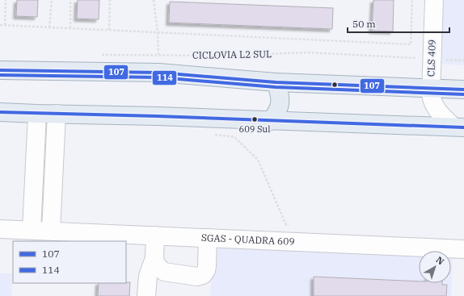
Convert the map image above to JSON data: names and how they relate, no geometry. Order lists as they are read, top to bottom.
{
  "streets": {
    "street": ["CLS 409", "SGAS - QUADRA 609"],
    "path": ["CICLOVIA L2 SUL"]
  },
  "crossings": [
    ["CICLOVIA L2 SUL", "CLS 409"]
  ],
  "places": ["609 Sul"],
  "lines": ["transit line 107", "transit line 114"],
  "legend": ["107", "114"],
  "scale_bar": "50 m",
  "north": "top right"
}
